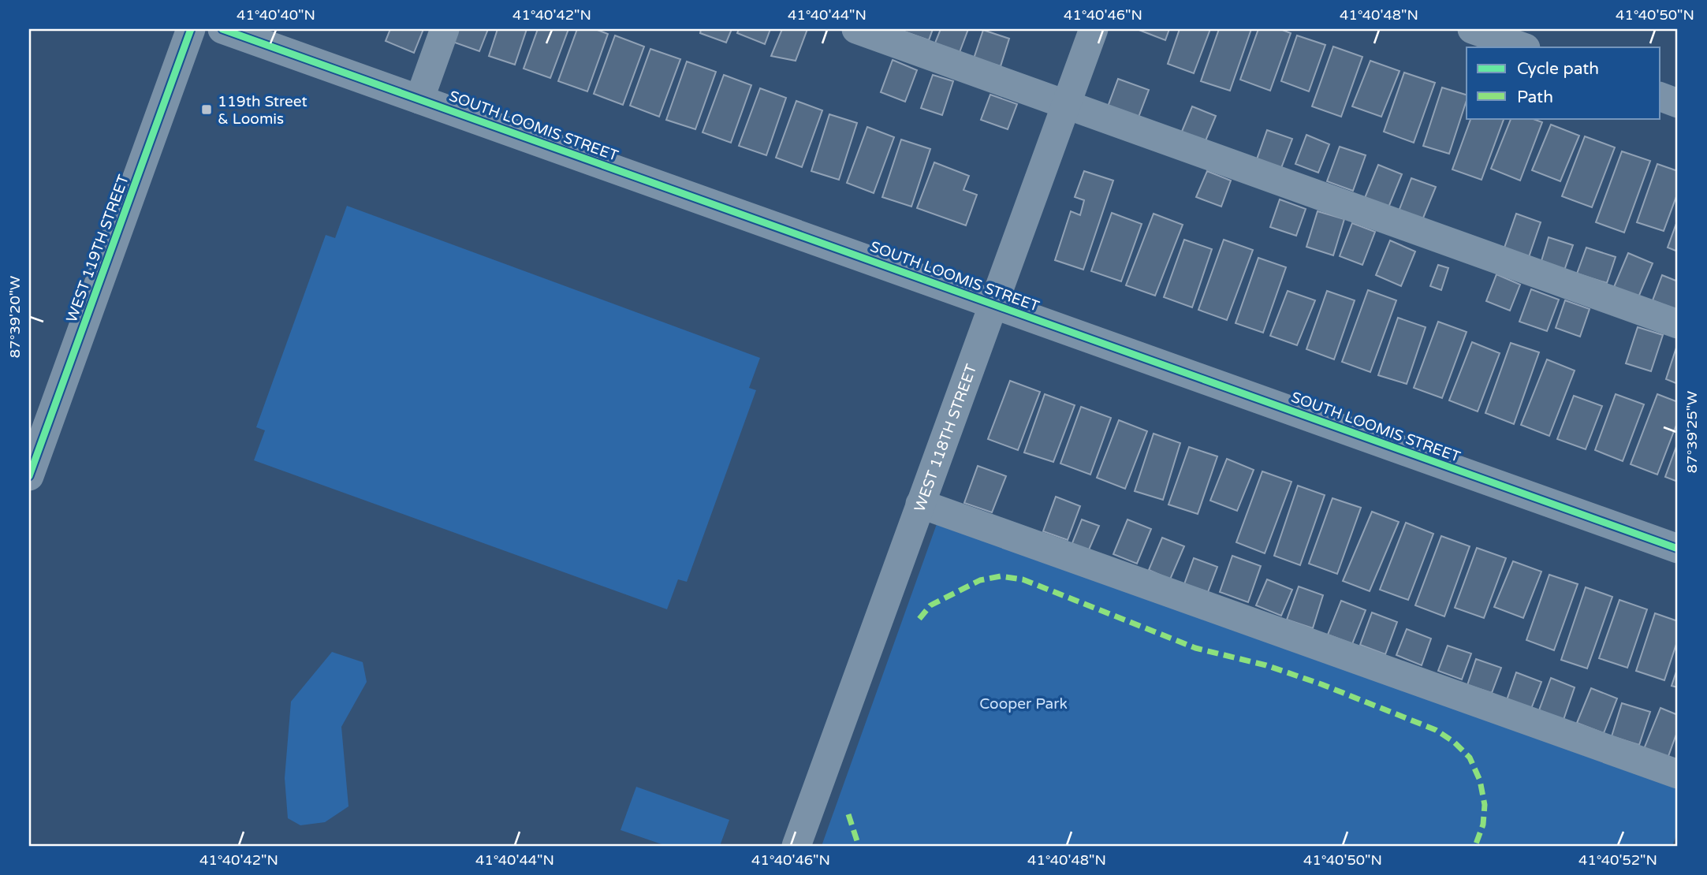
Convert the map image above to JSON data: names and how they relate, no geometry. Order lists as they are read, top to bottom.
{
  "streets": {
    "street": ["SOUTH LOOMIS STREET", "WEST 119TH STREET", "WEST 118TH STREET"]
  },
  "crossings": [
    ["SOUTH LOOMIS STREET", "WEST 118TH STREET"]
  ],
  "parks": ["Cooper Park"],
  "places": {
    "transit": ["119th Street & Loomis"]
  },
  "legend": ["Cycle path", "Path"],
  "coordinates": [
    "41°40'40\"N",
    "41°40'42\"N",
    "41°40'44\"N",
    "41°40'46\"N",
    "41°40'48\"N",
    "41°40'50\"N",
    "87°39'20\"W",
    "87°39'25\"W",
    "41°40'52\"N"
  ]
}
